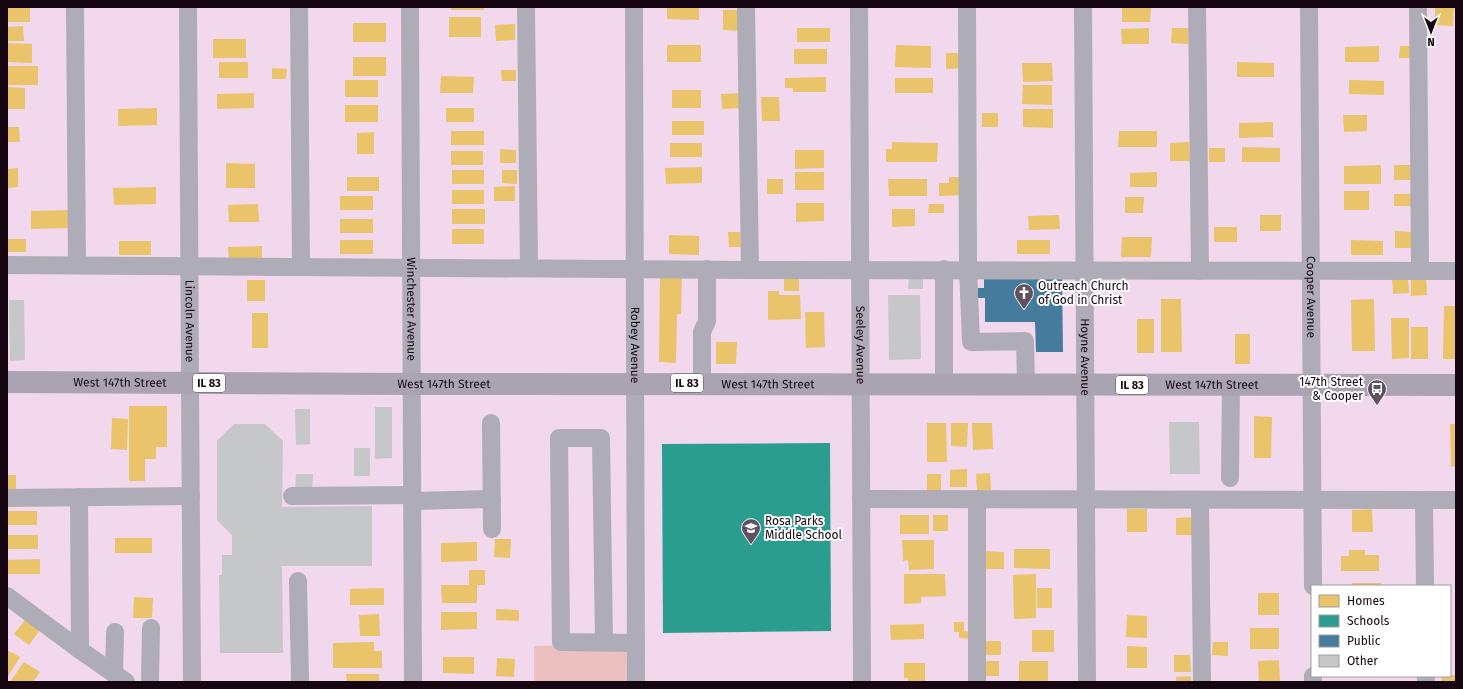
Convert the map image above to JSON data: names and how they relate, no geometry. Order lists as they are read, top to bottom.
{
  "streets": {
    "main road": ["West 147th Street", "IL 83"],
    "street": [
      "Cooper Avenue",
      "Winchester Avenue",
      "Lincoln Avenue",
      "Robey Avenue",
      "Seeley Avenue",
      "Hoyne Avenue"
    ]
  },
  "crossings": [
    ["Cooper Avenue", "West 147th Street"],
    ["Winchester Avenue", "West 147th Street"],
    ["Lincoln Avenue", "West 147th Street"],
    ["Robey Avenue", "West 147th Street"],
    ["Seeley Avenue", "West 147th Street"],
    ["Hoyne Avenue", "West 147th Street"]
  ],
  "places": {
    "church": ["Outreach Church of God in Christ"],
    "bus stop": ["147th Street & Cooper"],
    "school or university": ["Rosa Parks Middle School"]
  },
  "legend": [
    "Homes",
    "Schools",
    "Public",
    "Other"
  ],
  "north": "bottom"
}
